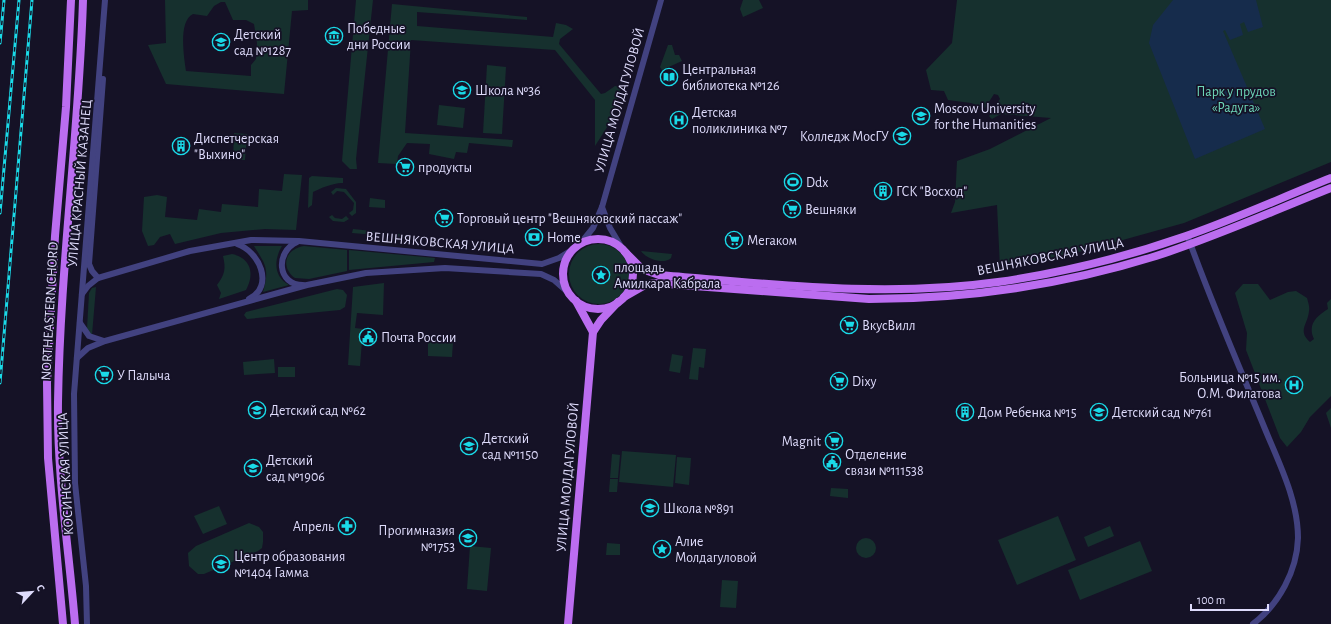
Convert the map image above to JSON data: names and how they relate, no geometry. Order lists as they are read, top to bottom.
{
  "streets": {
    "main road": ["УЛИЦА МОЛДАГУЛОВОЙ", "ВЕШНЯКОВСКАЯ УЛИЦА", "NORTHEASTERN CHORD"],
    "street": ["УЛИЦА КРАСНЫЙ КАЗАНЕЦ", "КОСИНСКАЯ УЛИЦА"]
  },
  "crossings": [
    ["УЛИЦА МОЛДАГУЛОВОЙ", "ВЕШНЯКОВСКАЯ УЛИЦА"],
    ["УЛИЦА КРАСНЫЙ КАЗАНЕЦ", "ВЕШНЯКОВСКАЯ УЛИЦА"],
    ["УЛИЦА КРАСНЫЙ КАЗАНЕЦ", "КОСИНСКАЯ УЛИЦА"],
    ["ВЕШНЯКОВСКАЯ УЛИЦА", "КОСИНСКАЯ УЛИЦА"]
  ],
  "parks": ["Парк у прудов «Радуга»"],
  "places": {
    "museum": ["Победные дни России"],
    "school or university": [
      "Детский сад №1287",
      "Школа №36",
      "Moscow University for the Humanities",
      "Колледж МосГУ",
      "Детский сад №62",
      "Детский сад №761",
      "Детский сад №1150",
      "Детский сад №1906",
      "Школа №891",
      "Прогимназия №1753",
      "Центр образования №1404 Гамма"
    ],
    "library": ["Центральная библиотека №126"],
    "hospital": ["Детская поликлиника №7", "Больница №15 им. О.М. Филатова"],
    "building": ["Диспетчерская \"Выхино\"", "ГСК \"Восход\"", "Дом Ребенка №15"],
    "supermarket": [
      "продукты",
      "Вешняки",
      "Торговый центр \"Вешняковский пассаж\"",
      "Мегаком",
      "ВкусВилл",
      "У Палыча",
      "Dixy",
      "Magnit"
    ],
    "sports": ["Ddx"],
    "bank": ["Home"],
    "place": ["площадь Амилкара Кабрала", "Алие Молдагуловой"],
    "public building": ["Почта России", "Отделение связи №111538"],
    "pharmacy": ["Апрель"]
  },
  "scale_bar": "100 m",
  "north": "top right"
}
